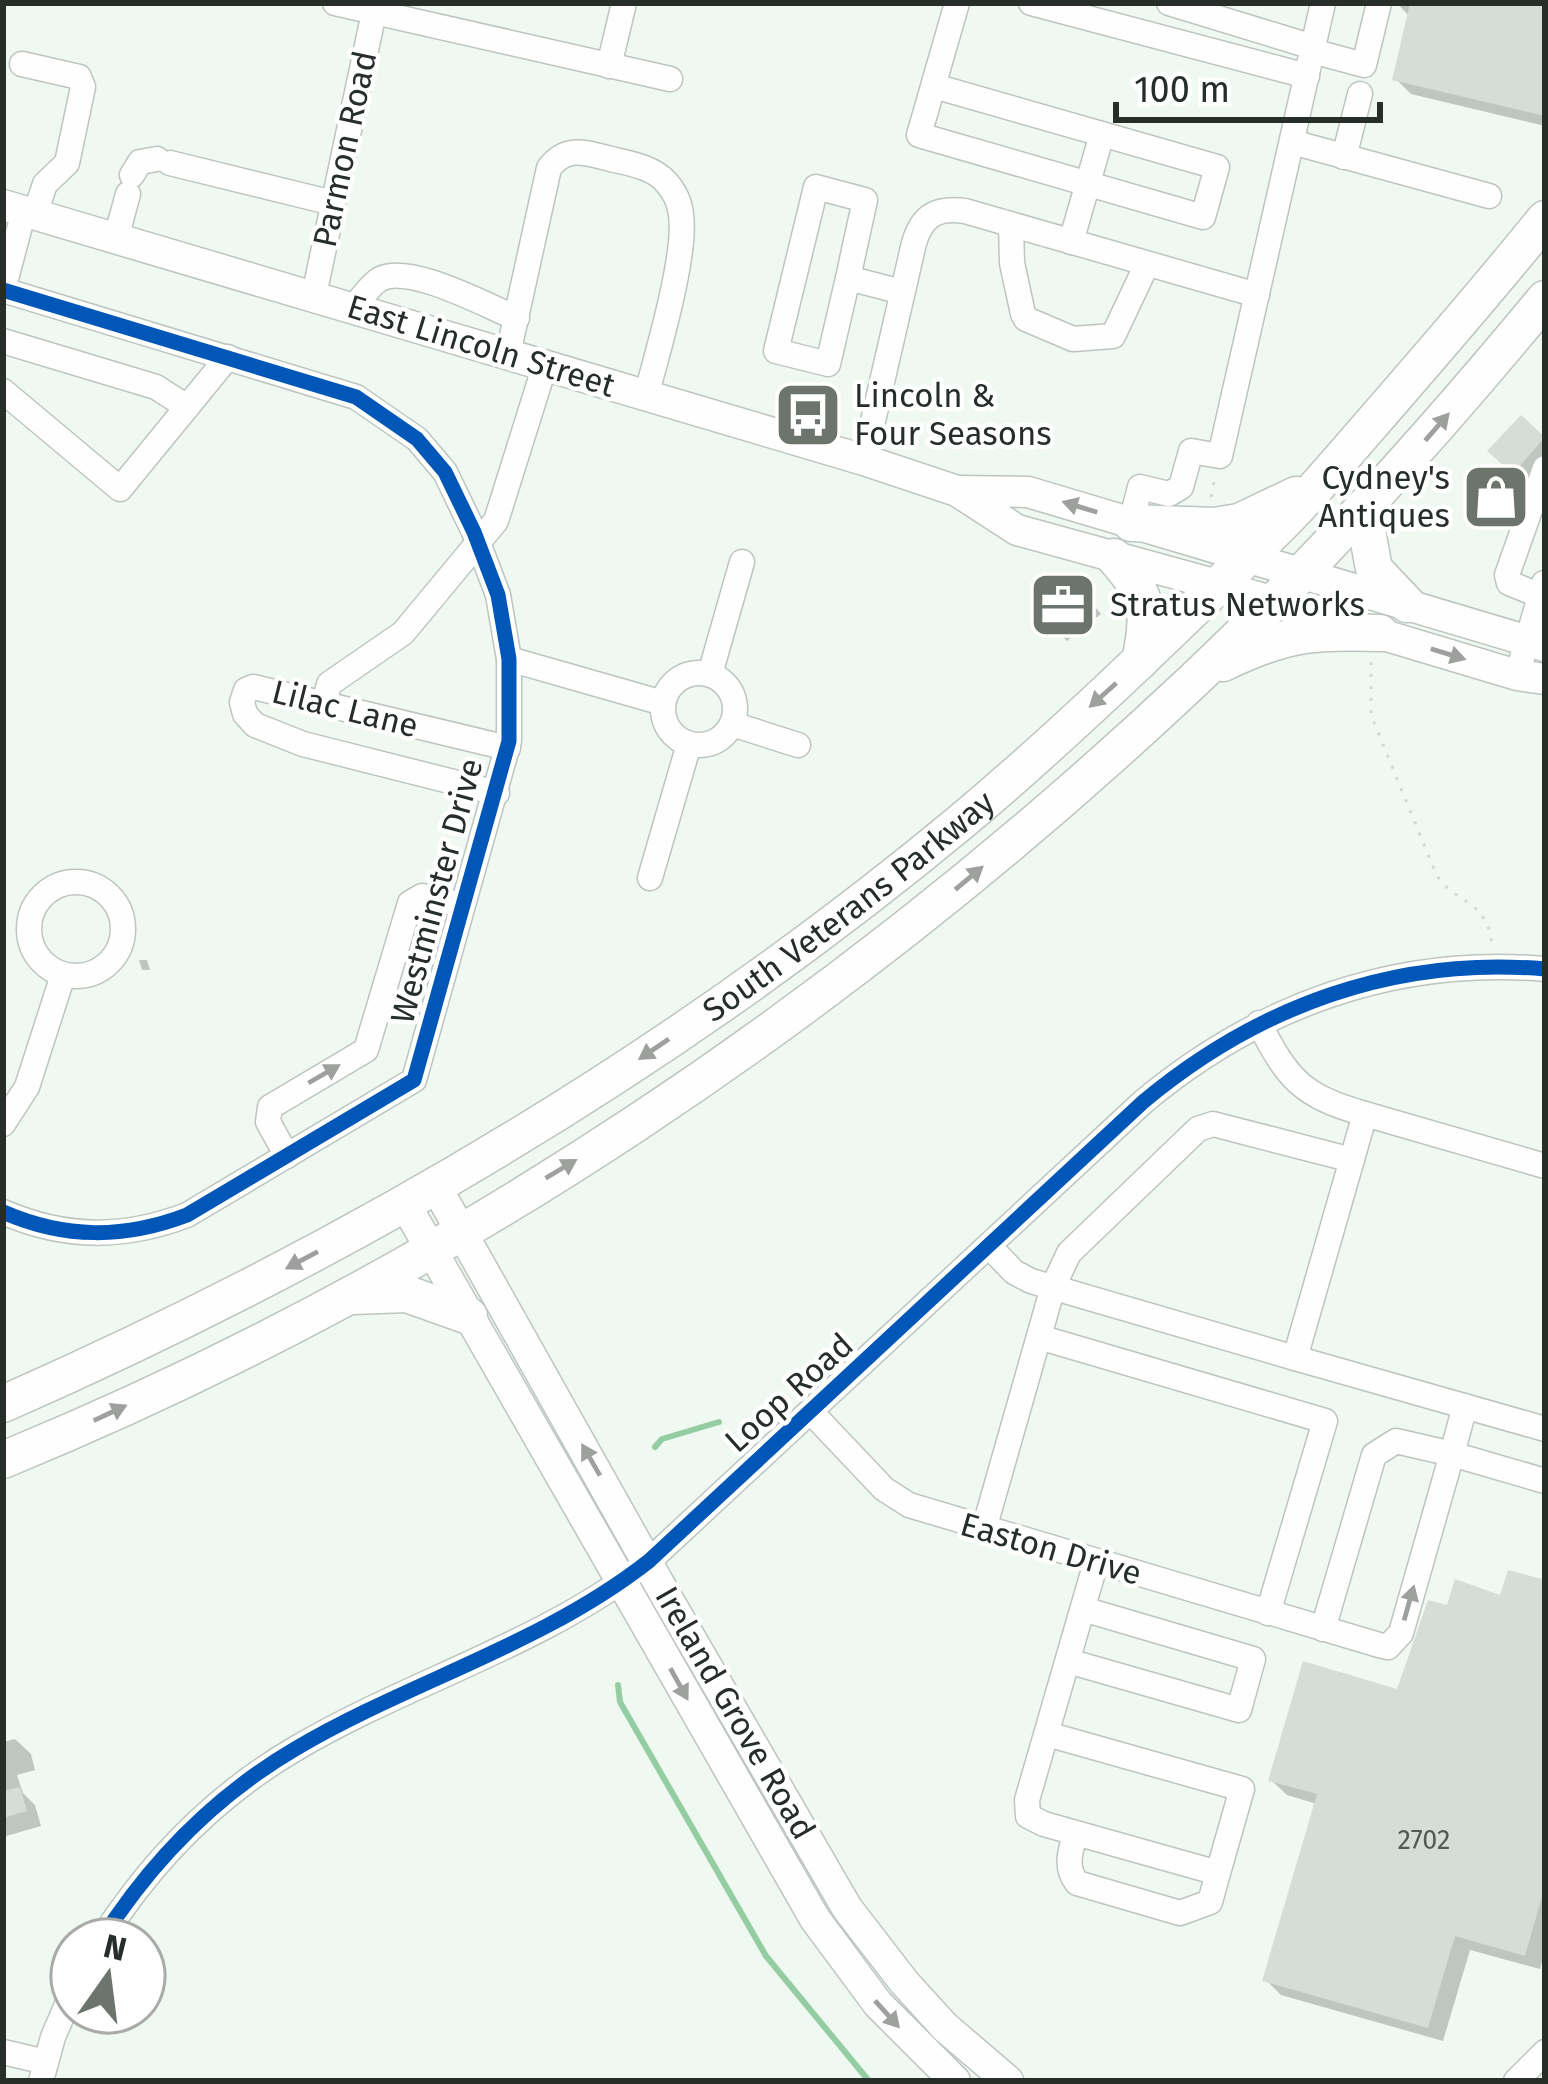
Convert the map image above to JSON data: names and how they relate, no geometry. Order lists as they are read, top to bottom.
{
  "streets": {
    "highway": ["South Veterans Parkway"],
    "main road": ["East Lincoln Street", "Ireland Grove Road"],
    "street": [
      "Parmon Road",
      "Lilac Lane",
      "Westminster Drive",
      "Loop Road",
      "Easton Drive"
    ]
  },
  "crossings": [
    ["Parmon Road", "East Lincoln Street"],
    ["East Lincoln Street", "South Veterans Parkway"],
    ["Lilac Lane", "Westminster Drive"],
    ["South Veterans Parkway", "Ireland Grove Road"],
    ["Loop Road", "Easton Drive"],
    ["Loop Road", "Ireland Grove Road"]
  ],
  "places": {
    "bus stop": ["Lincoln & Four Seasons"],
    "shop": ["Cydney's Antiques"],
    "office": ["Stratus Networks"]
  },
  "house_numbers": ["2702"],
  "scale_bar": "100 m",
  "north": "top"
}
